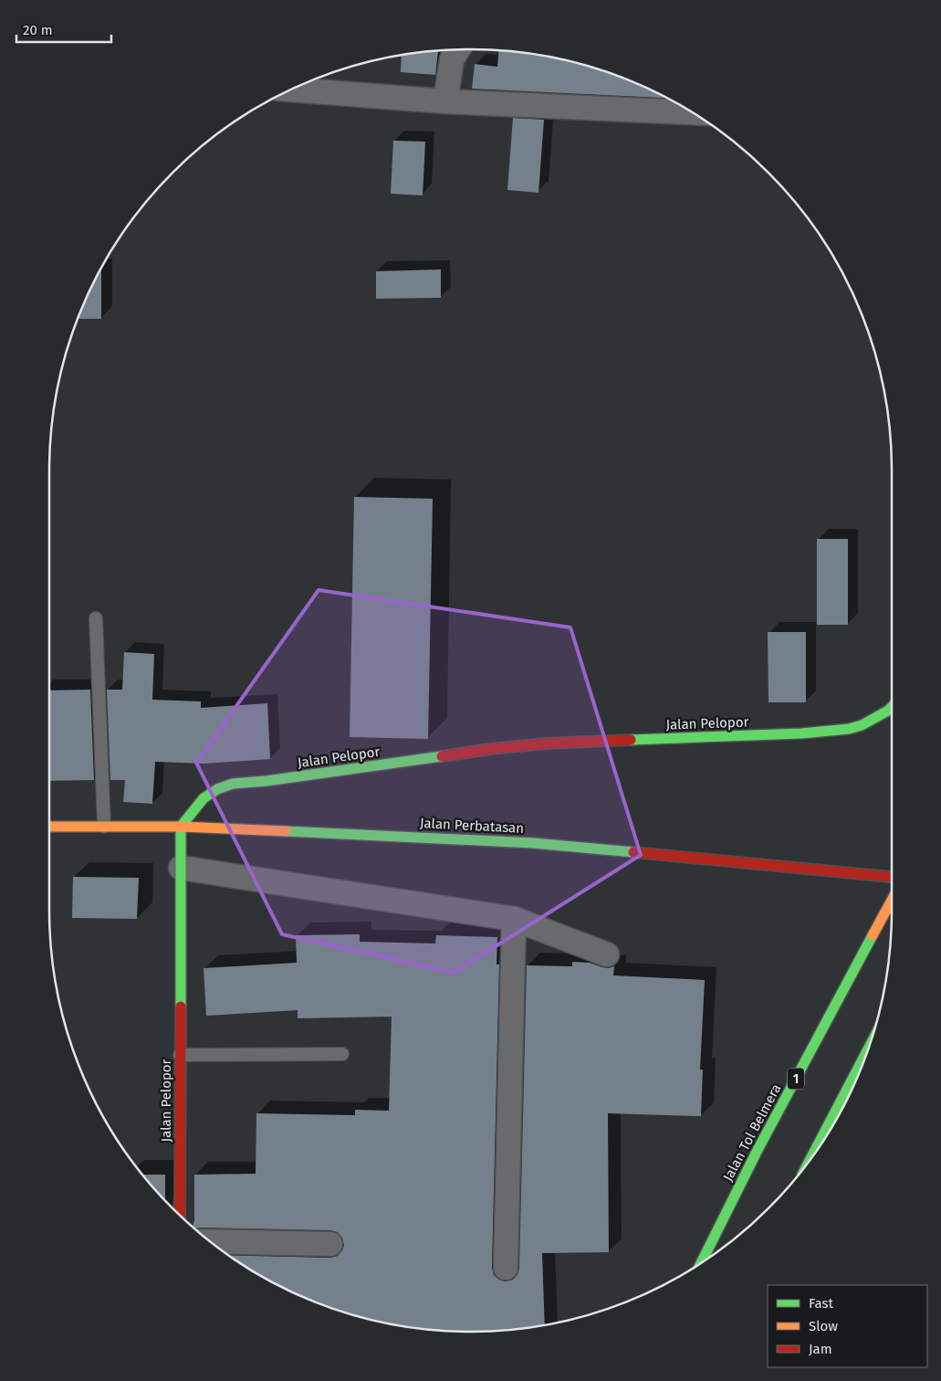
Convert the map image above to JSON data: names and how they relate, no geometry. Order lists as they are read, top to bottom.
{
  "streets": {
    "main road": [
      "Jalan Pelopor",
      "Jalan Perbatasan",
      "1",
      "Jalan Tol Belmera"
    ]
  },
  "crossings": [
    ["Jalan Pelopor", "Jalan Perbatasan"]
  ],
  "legend": ["Fast", "Slow", "Jam"],
  "scale_bar": "20 m"
}
